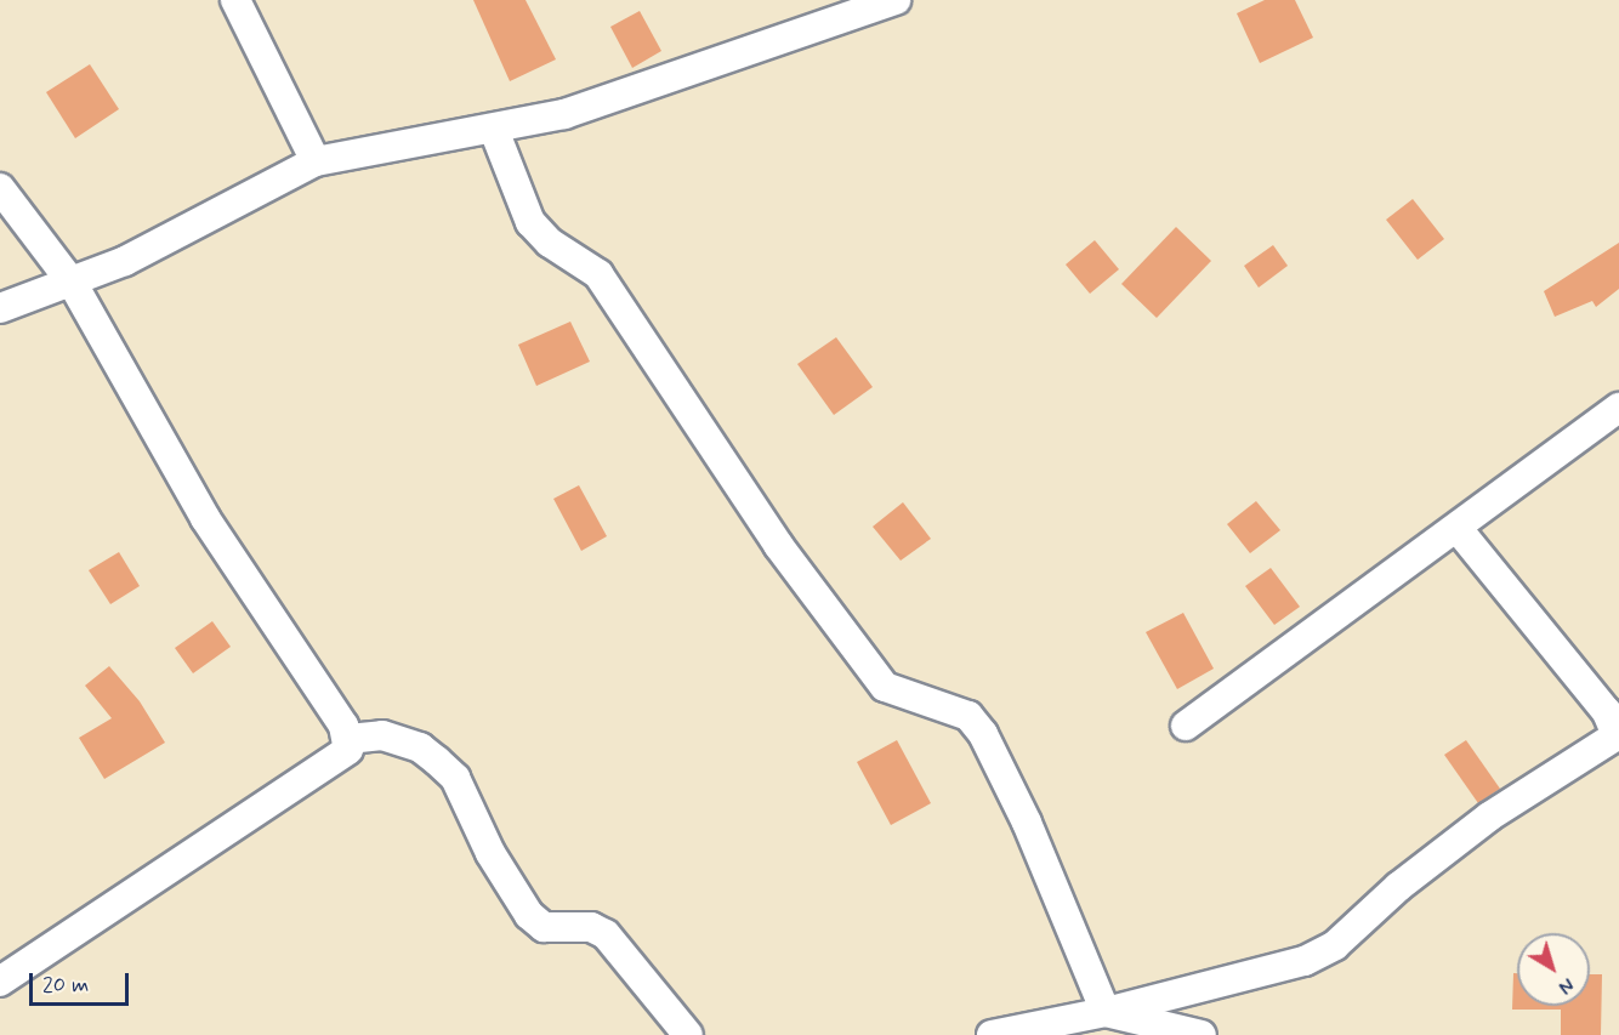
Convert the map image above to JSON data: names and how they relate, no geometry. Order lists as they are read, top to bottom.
{
  "scale_bar": "20 m",
  "north": "bottom right"
}
